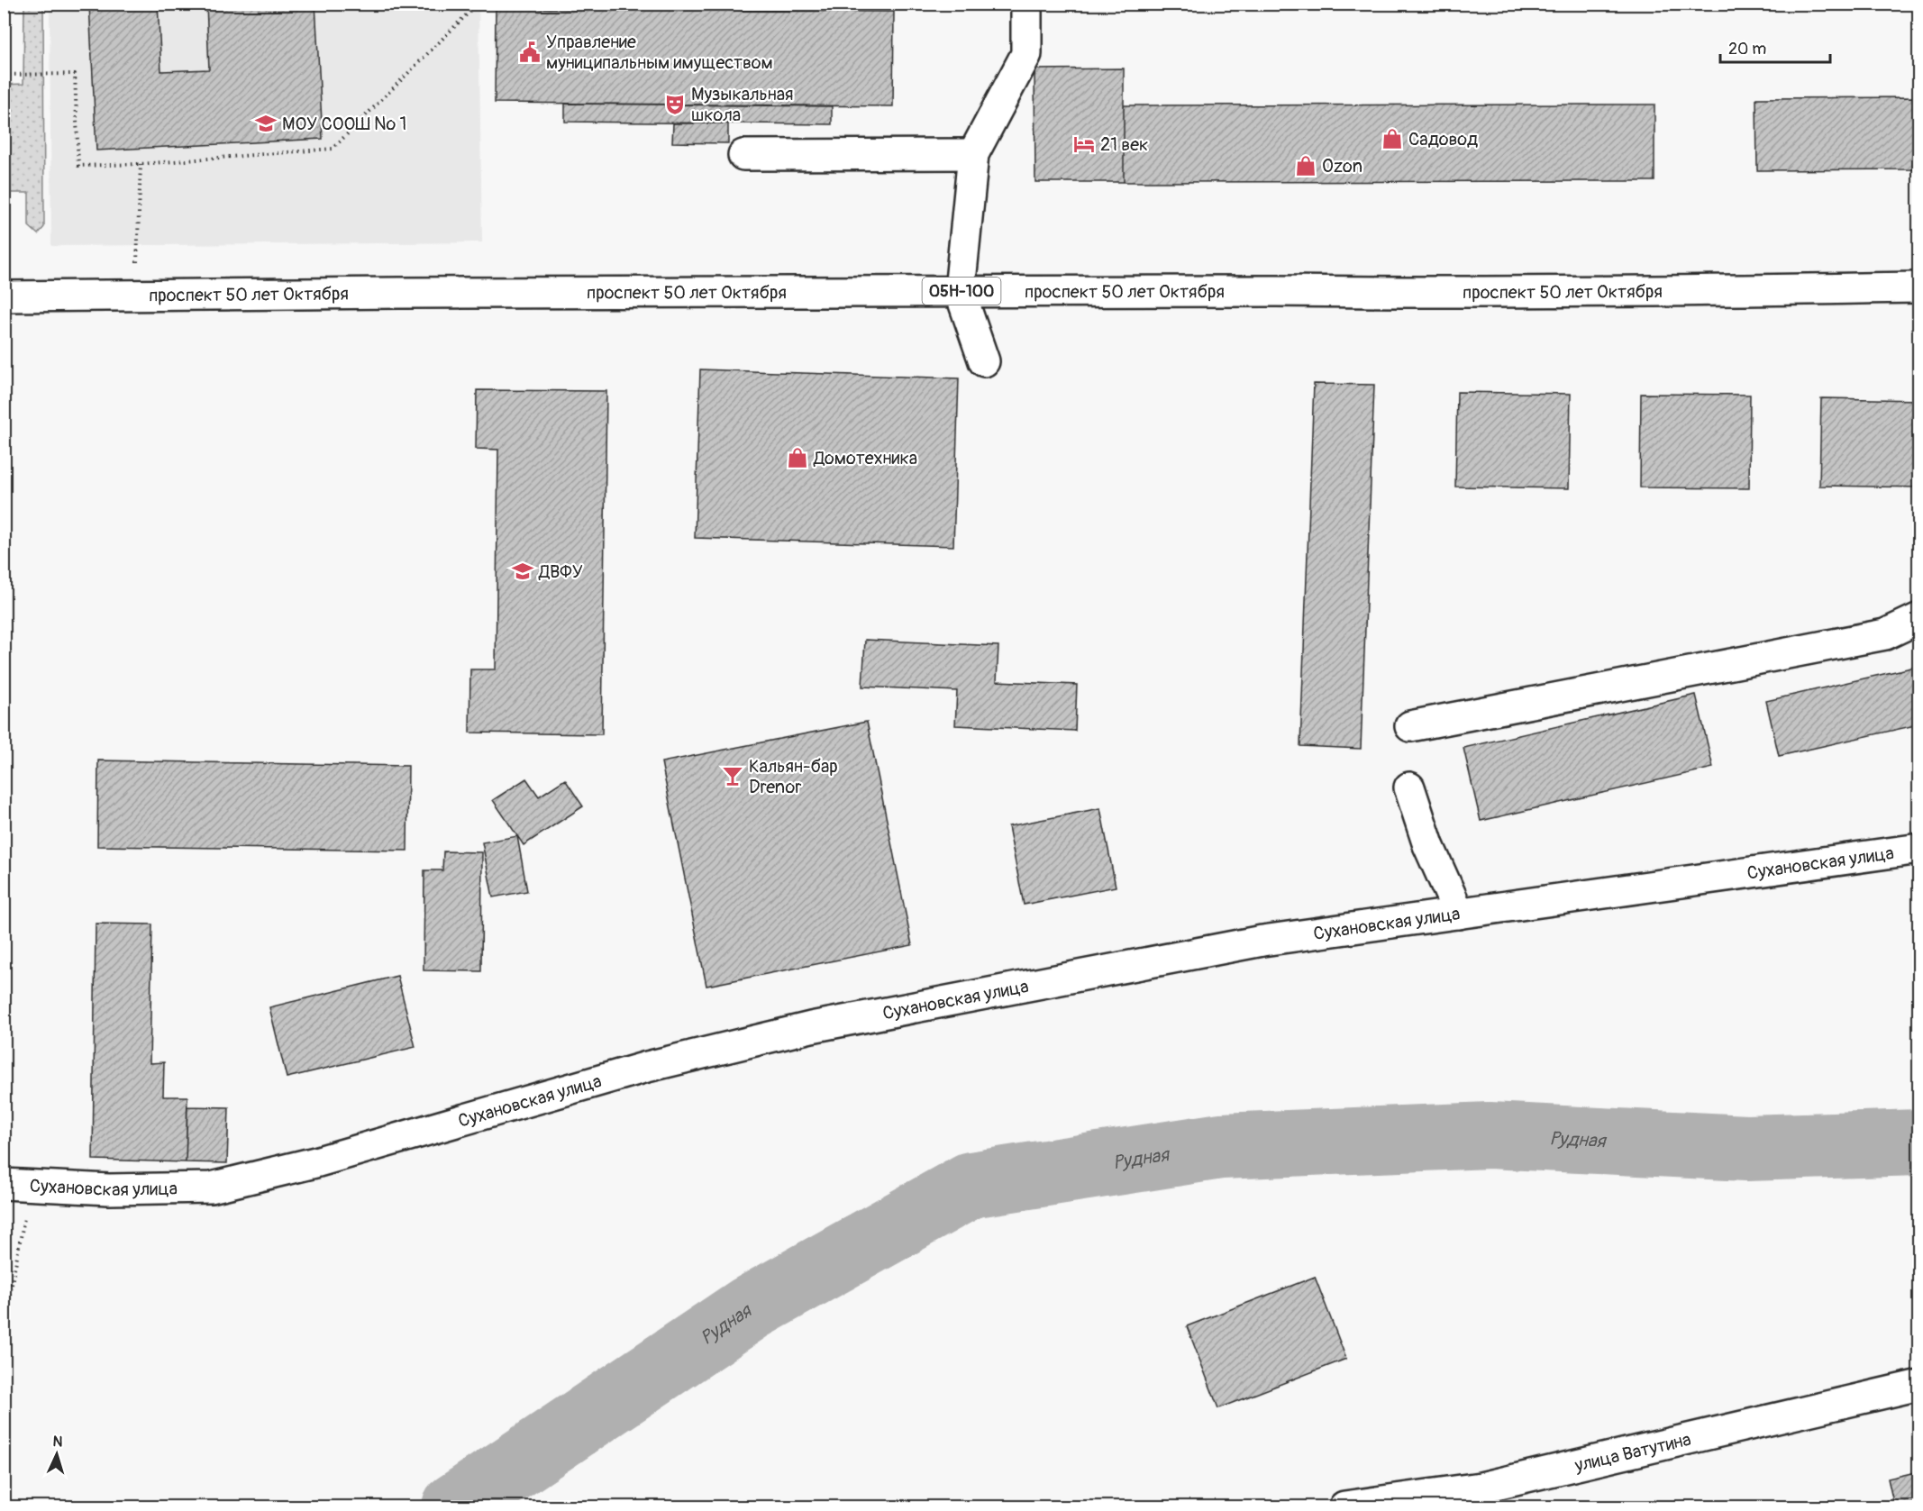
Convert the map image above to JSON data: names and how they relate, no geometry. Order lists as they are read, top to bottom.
{
  "streets": {
    "street": [
      "05Н-100",
      "проспект 50 лет Октября",
      "Сухановская улица",
      "улица Ватутина"
    ]
  },
  "water": ["Рудная"],
  "places": {
    "public building": ["Управление муниципальным имуществом"],
    "theatre": ["Музыкальная школа"],
    "school or university": ["МОУ СООШ № 1", "ДВФУ"],
    "shop": ["Садовод", "Ozon", "Домотехника"],
    "hotel": ["21 век"],
    "bar": ["Кальян-бар Drenor"]
  },
  "scale_bar": "20 m",
  "north": "top"
}
